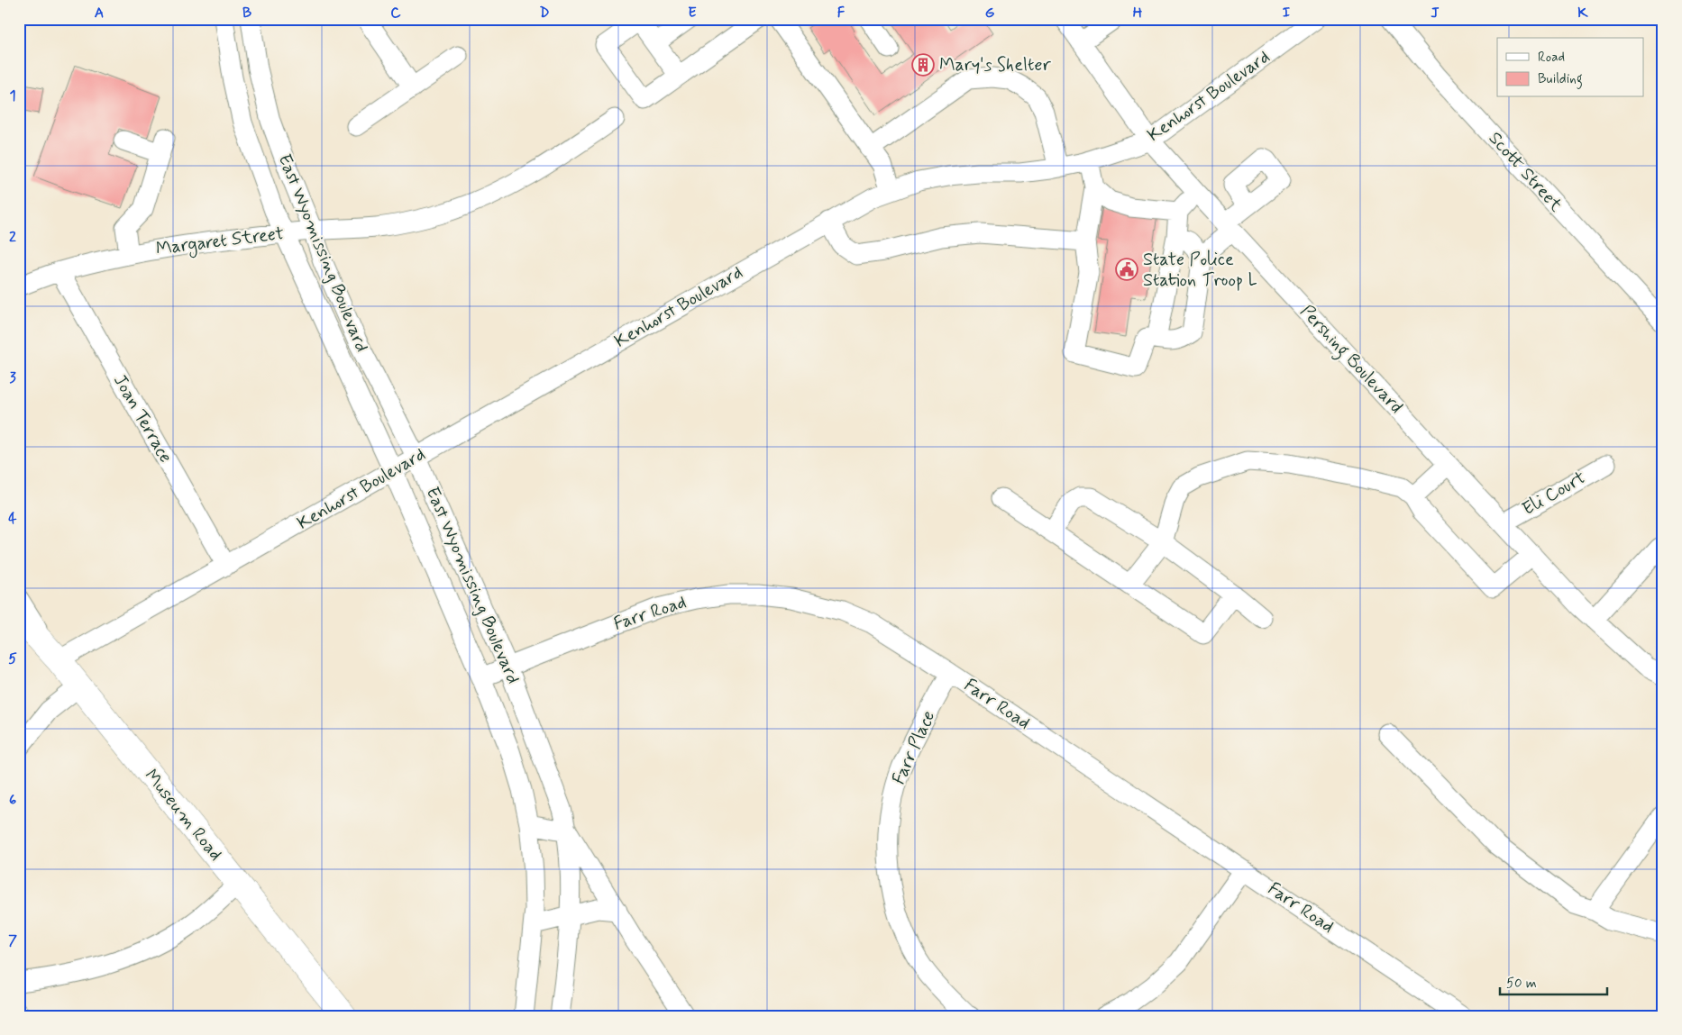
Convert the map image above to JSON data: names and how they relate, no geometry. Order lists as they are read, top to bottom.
{
  "streets": {
    "main road": ["Museum Road"],
    "street": [
      "Kenhorst Boulevard",
      "Scott Street",
      "Margaret Street",
      "East Wyomissing Boulevard",
      "Pershing Boulevard",
      "Joan Terrace",
      "Eli Court",
      "Farr Road",
      "Farr Place"
    ]
  },
  "crossings": [
    ["Kenhorst Boulevard", "East Wyomissing Boulevard"],
    ["Kenhorst Boulevard", "Pershing Boulevard"],
    ["Kenhorst Boulevard", "Joan Terrace"],
    ["Kenhorst Boulevard", "Museum Road"],
    ["Margaret Street", "East Wyomissing Boulevard"],
    ["Margaret Street", "Joan Terrace"],
    ["East Wyomissing Boulevard", "Farr Road"],
    ["Pershing Boulevard", "Eli Court"],
    ["Farr Road", "Farr Place"]
  ],
  "places": {
    "building": ["Mary's Shelter"],
    "public building": ["State Police Station Troop L"]
  },
  "legend": ["Road", "Building"],
  "scale_bar": "50 m",
  "grid": {
    "columns": [
      "A",
      "B",
      "C",
      "D",
      "E",
      "F",
      "G",
      "H",
      "I",
      "J",
      "K"
    ],
    "rows": [
      "1",
      "2",
      "3",
      "4",
      "5",
      "6",
      "7"
    ]
  }
}
